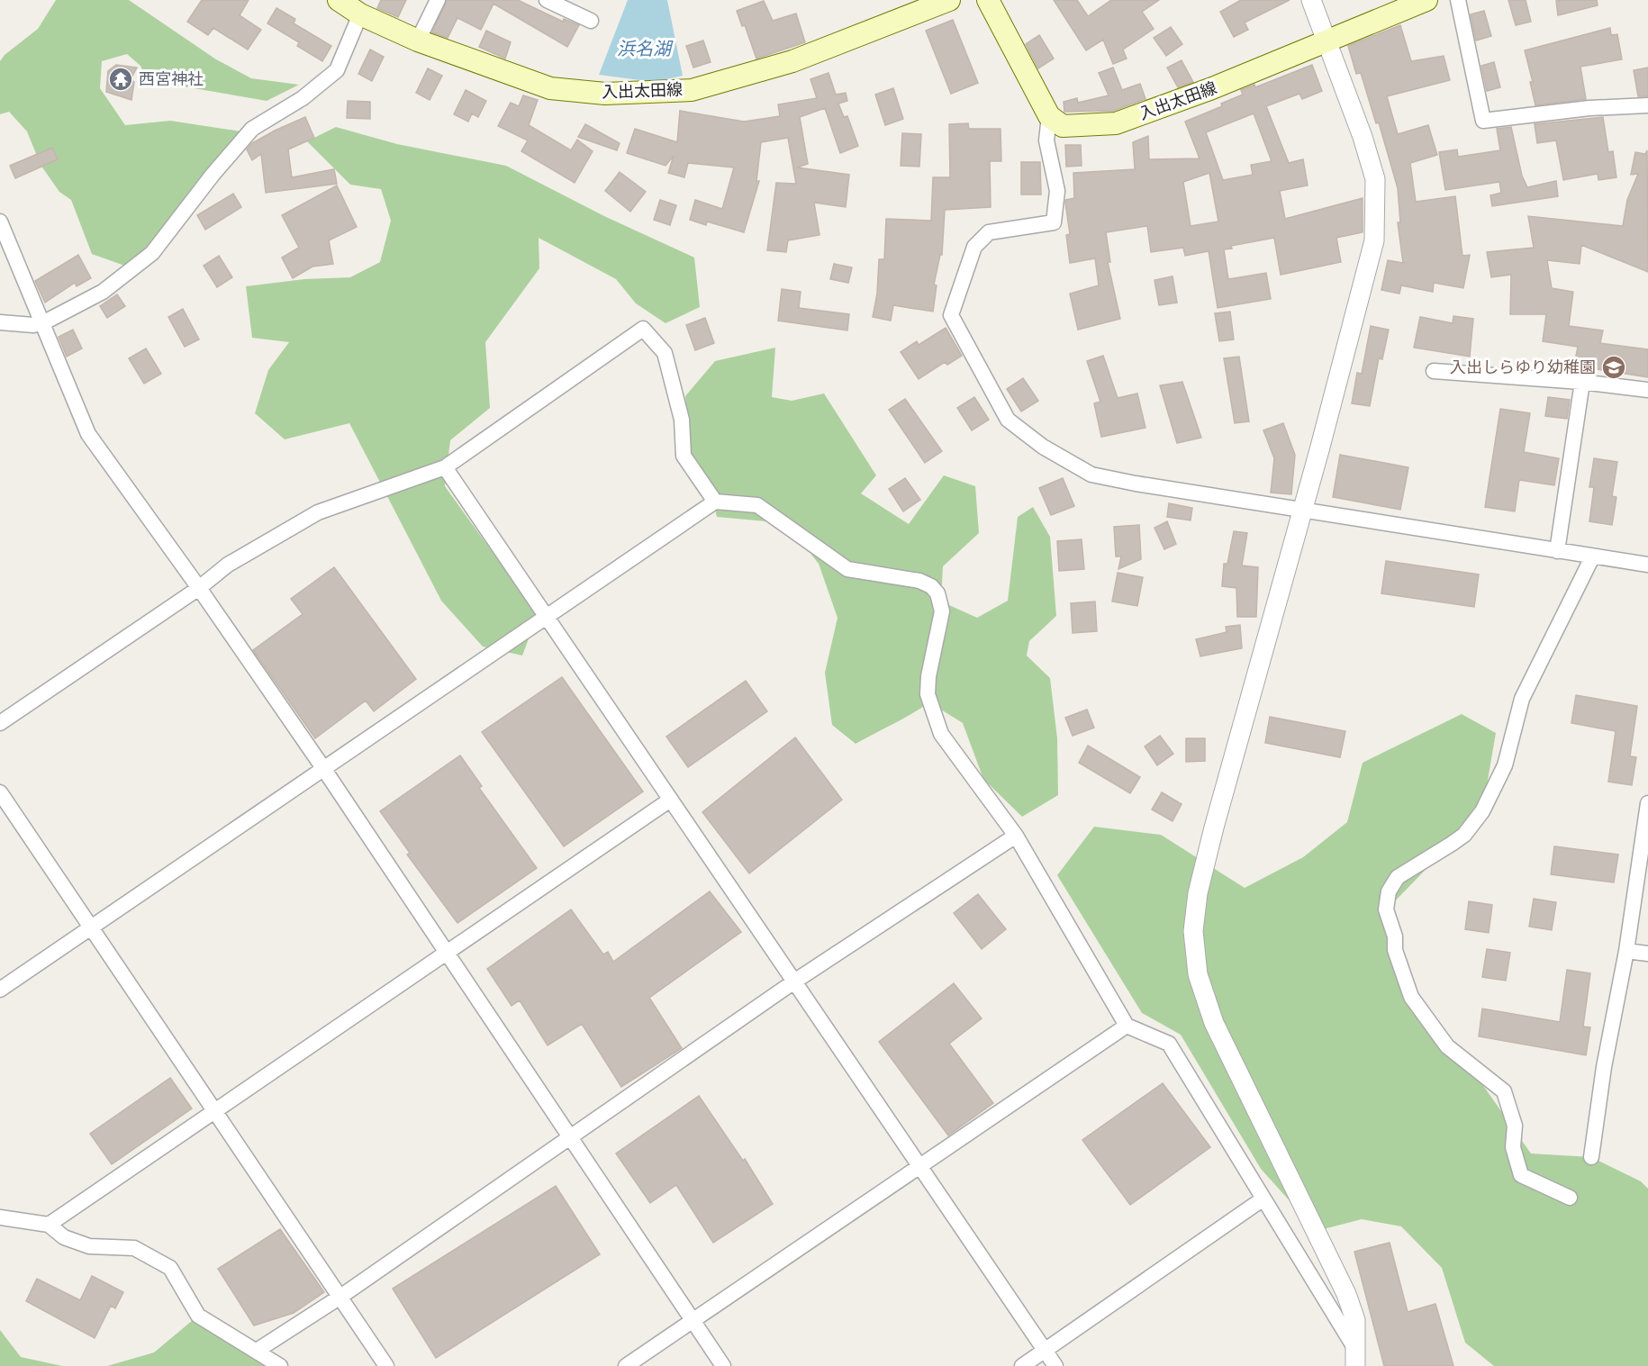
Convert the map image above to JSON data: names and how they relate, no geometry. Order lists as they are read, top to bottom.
{
  "streets": {
    "main road": ["入出太田線"]
  },
  "water": ["浜名湖"],
  "places": {
    "temple": ["西宮神社"],
    "school or university": ["入出しらゆり幼稚園"]
  }
}
